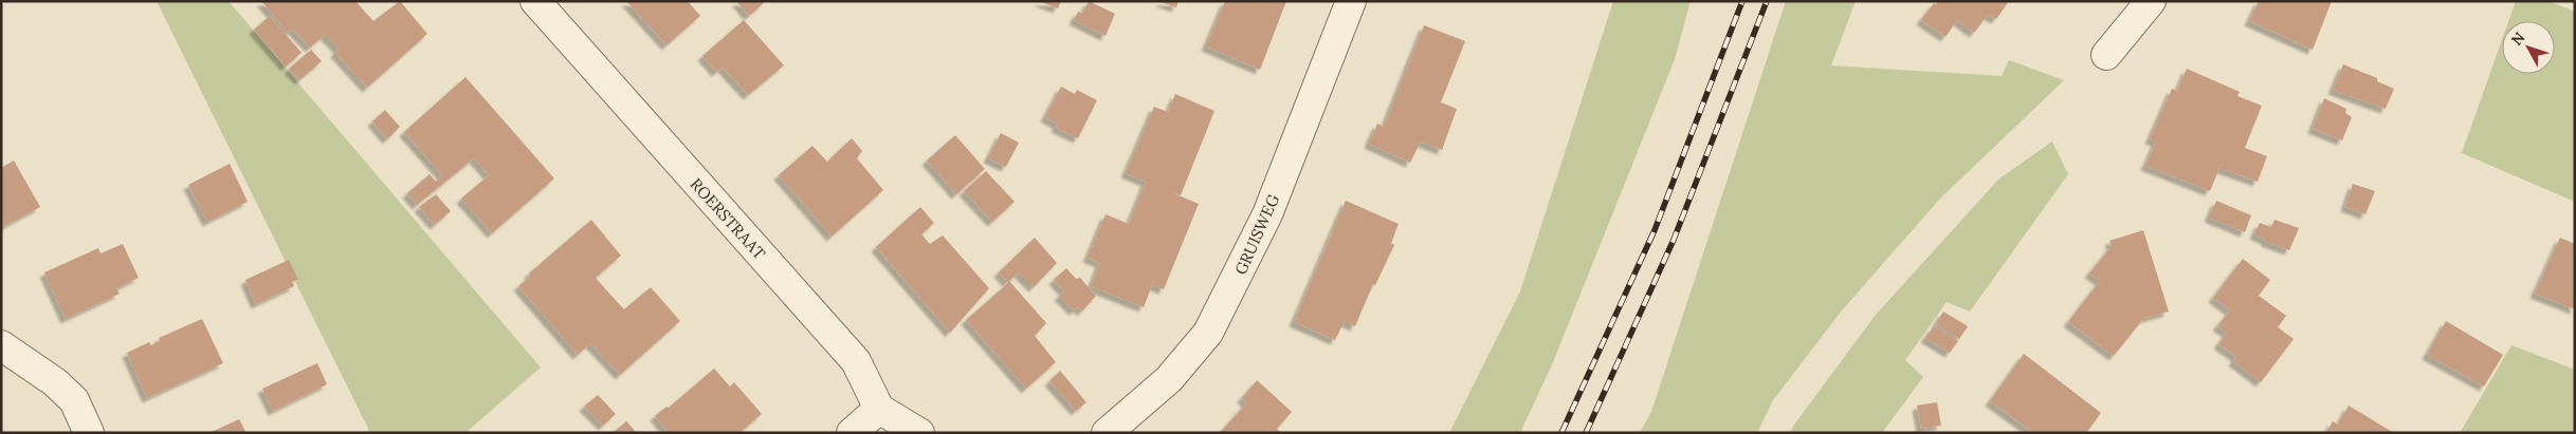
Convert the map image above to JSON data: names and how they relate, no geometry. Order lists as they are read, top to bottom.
{
  "streets": {
    "street": ["ROERSTRAAT", "GRUISWEG"]
  },
  "north": "top left"
}
